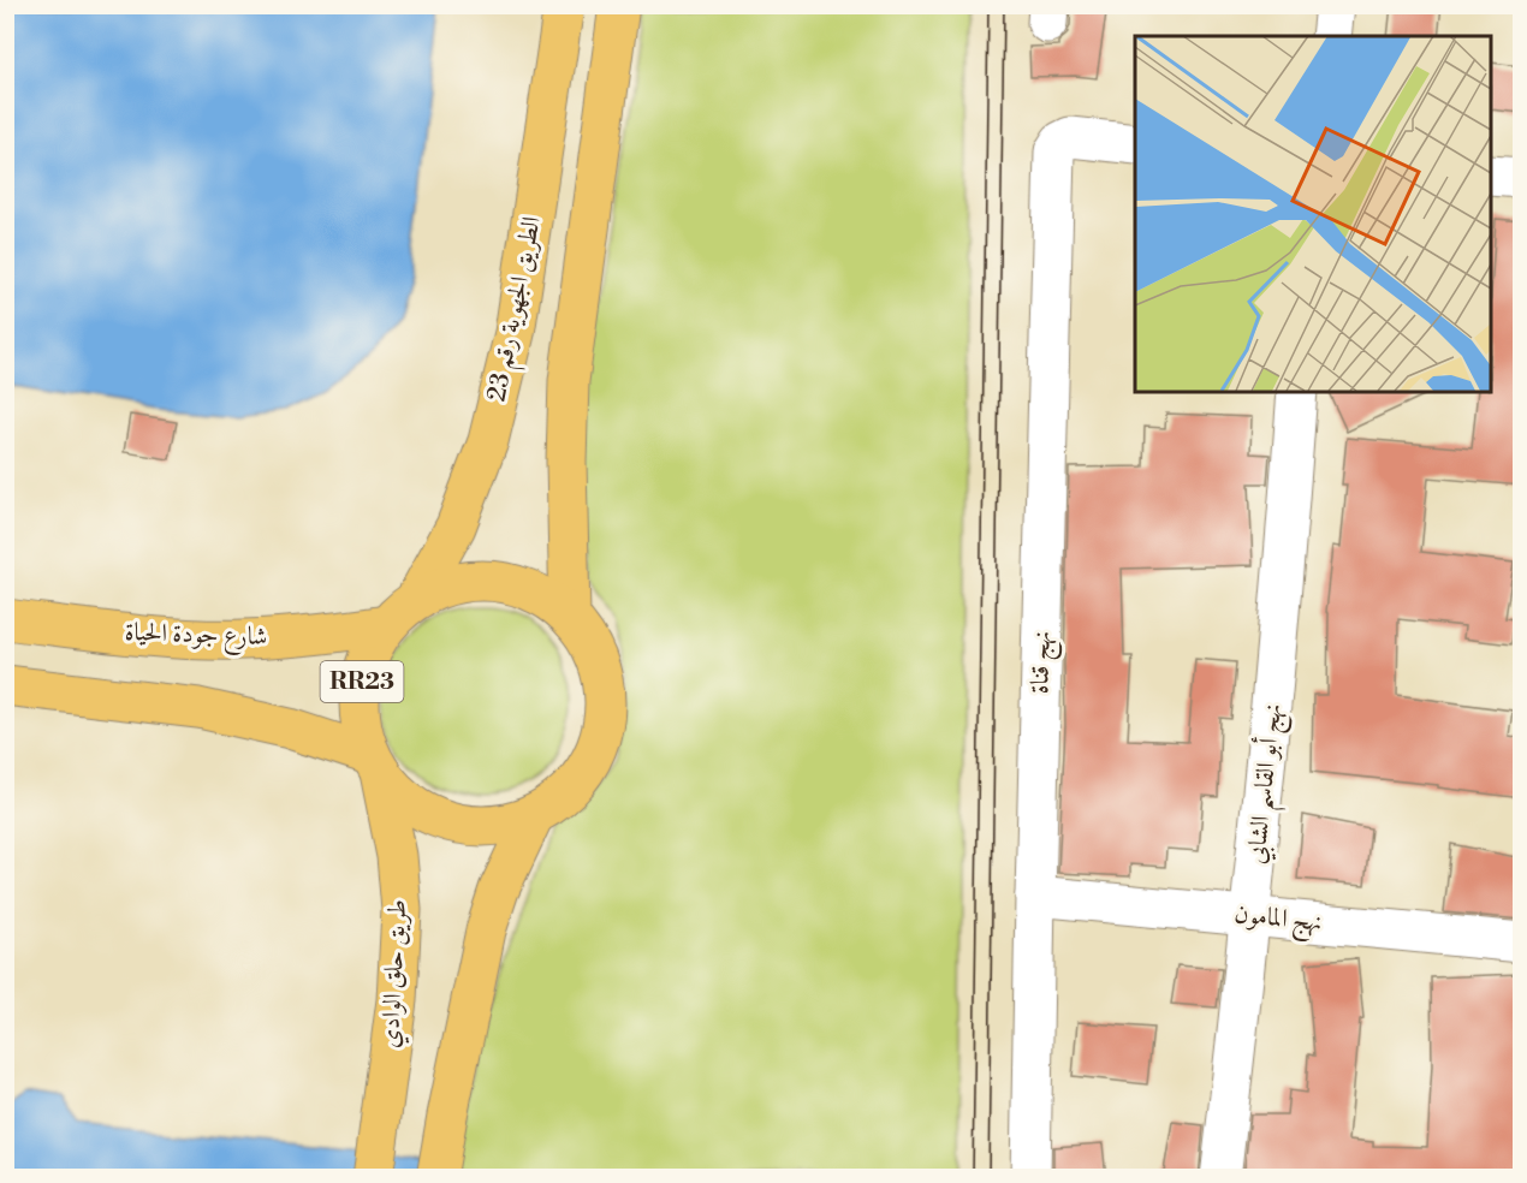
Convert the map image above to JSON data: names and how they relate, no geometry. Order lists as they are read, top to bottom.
{
  "streets": {
    "main road": [
      "الطريق الجهوية رقم 23",
      "شارع جودة الحياة",
      "RR23",
      "طريق حلق الوادي"
    ],
    "street": ["نهج قناة", "نهج أبو القاسم الشابي", "نهج المامون"]
  },
  "crossings": [
    ["الطريق الجهوية رقم 23", "شارع جودة الحياة"],
    ["الطريق الجهوية رقم 23", "RR23"],
    ["الطريق الجهوية رقم 23", "طريق حلق الوادي"],
    ["شارع جودة الحياة", "RR23"],
    ["شارع جودة الحياة", "طريق حلق الوادي"],
    ["نهج قناة", "نهج المامون"],
    ["RR23", "طريق حلق الوادي"],
    ["نهج أبو القاسم الشابي", "نهج المامون"]
  ]
}
